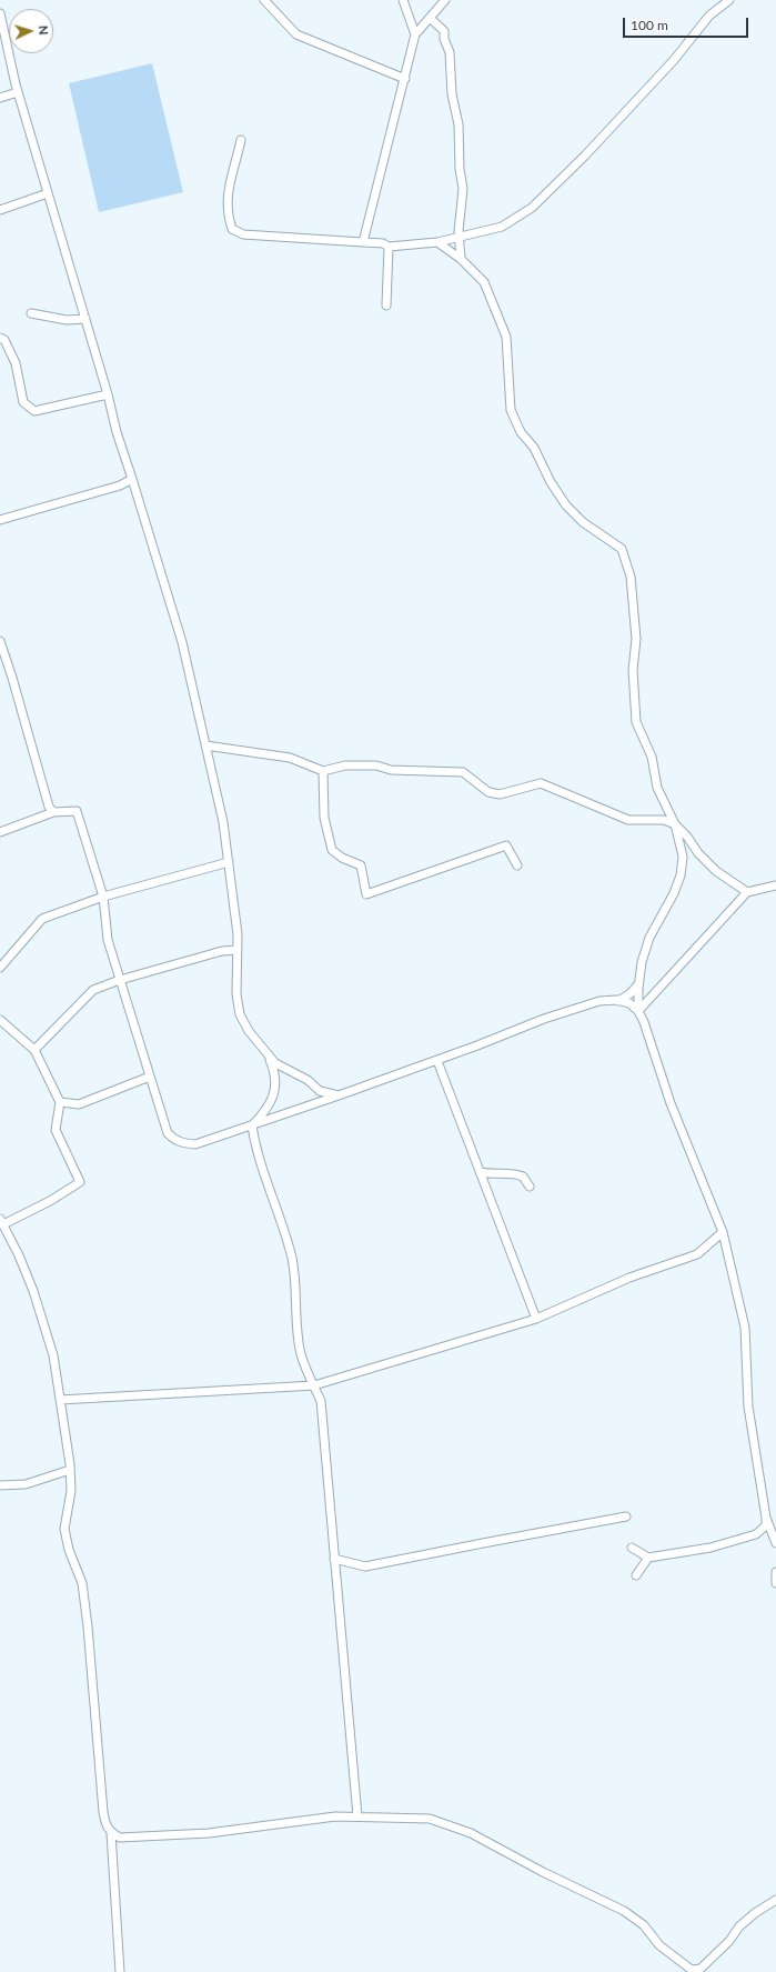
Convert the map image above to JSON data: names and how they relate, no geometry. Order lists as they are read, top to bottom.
{
  "scale_bar": "100 m",
  "north": "right"
}
